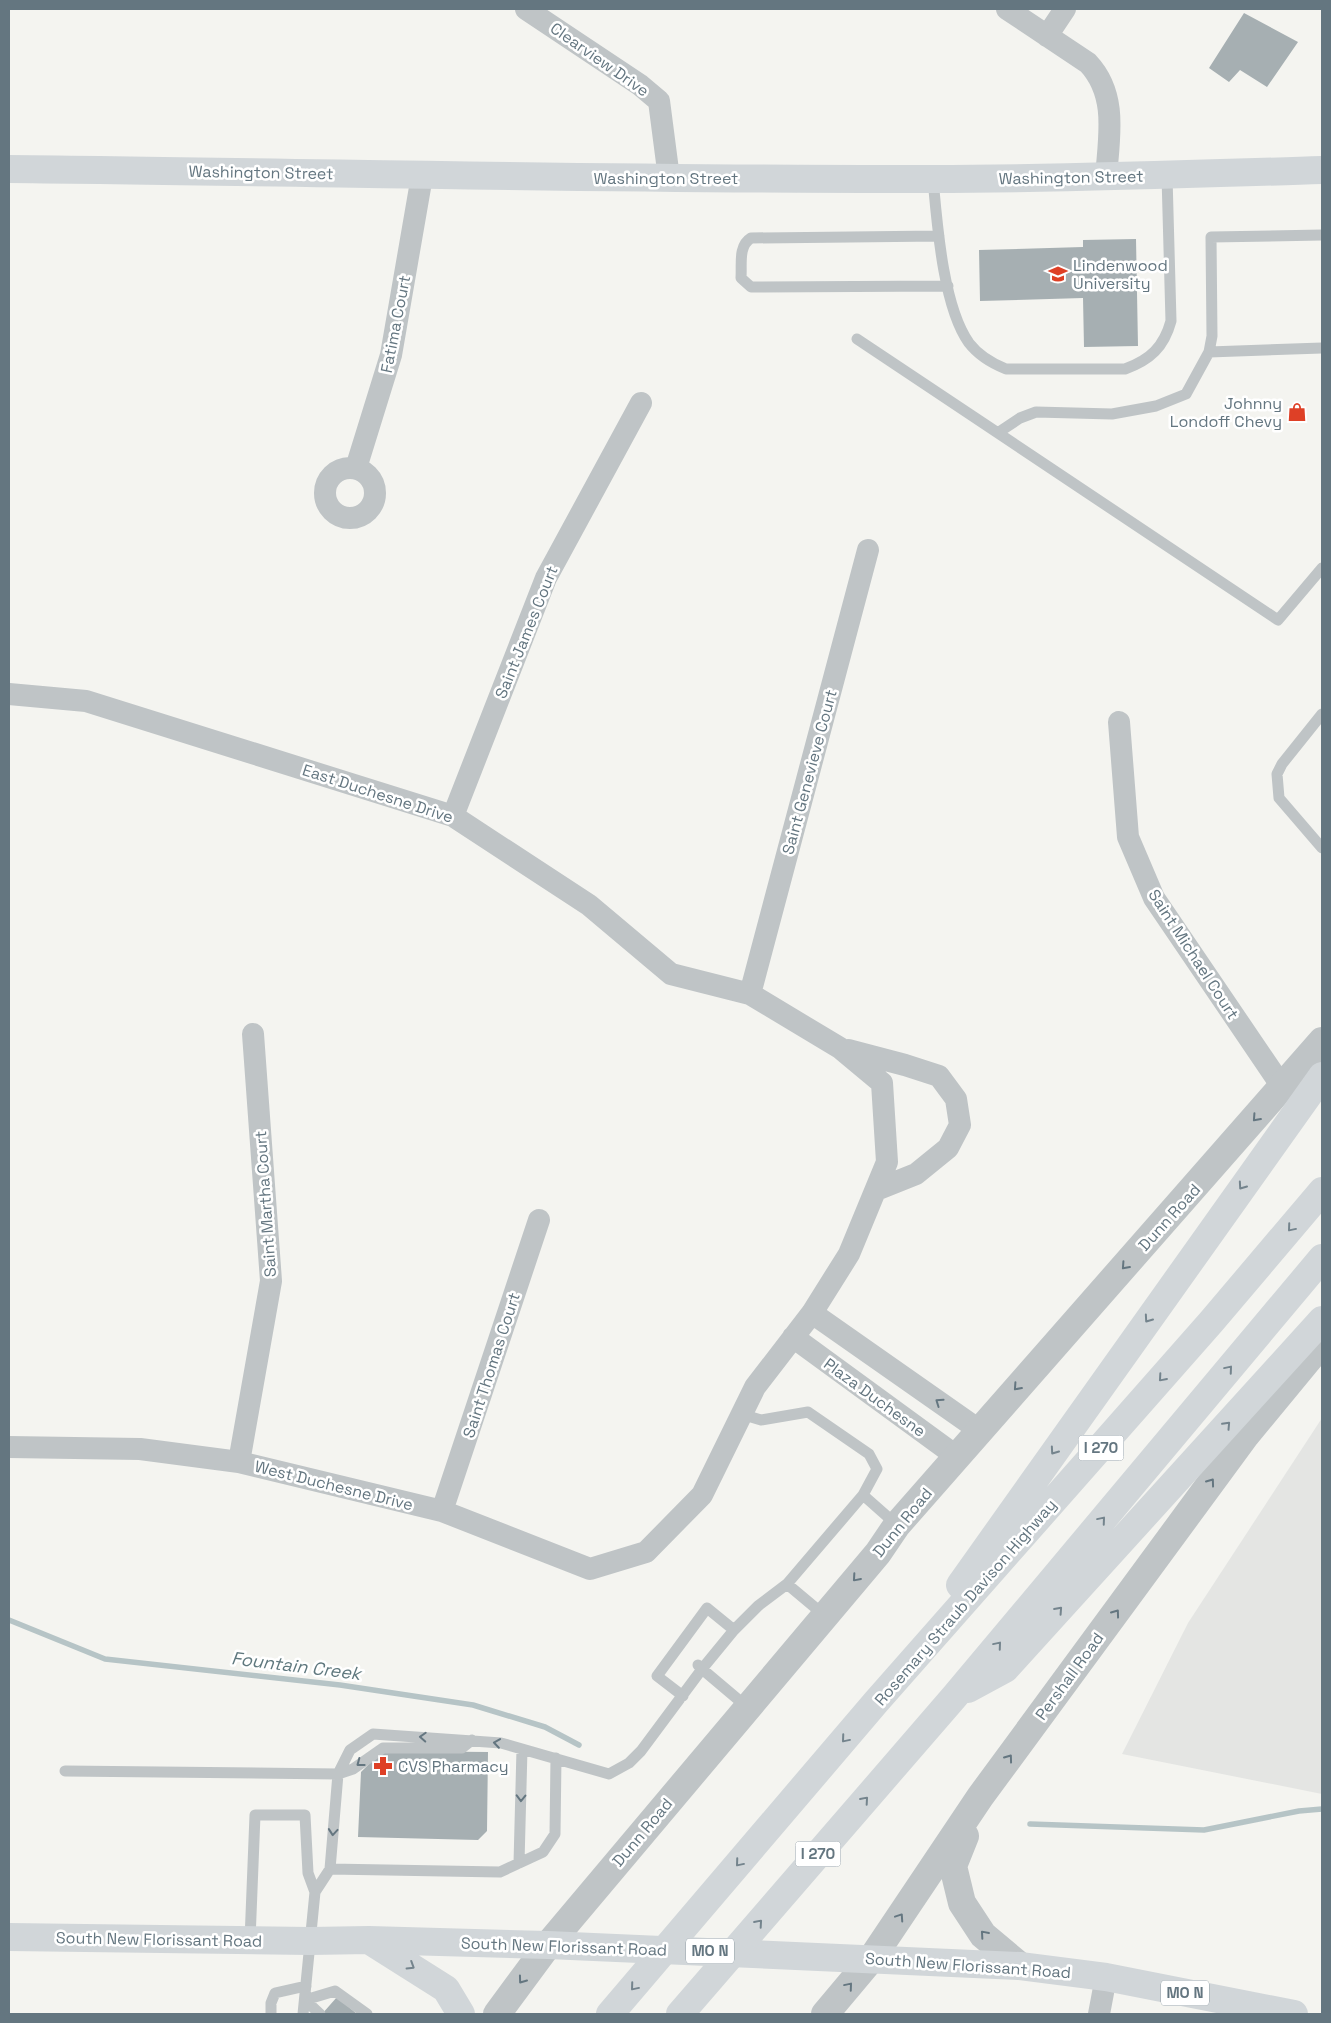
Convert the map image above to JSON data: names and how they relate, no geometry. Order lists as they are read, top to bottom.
{
  "streets": {
    "main road": [
      "Washington Street",
      "I 270",
      "Rosemary Straub Davison Highway",
      "South New Florissant Road",
      "MO N"
    ],
    "street": [
      "Clearview Drive",
      "Fatima Court",
      "Saint James Court",
      "Saint Genevieve Court",
      "East Duchesne Drive",
      "Saint Michael Court",
      "Saint Martha Court",
      "Dunn Road",
      "Saint Thomas Court",
      "Plaza Duchesne",
      "West Duchesne Drive",
      "Pershall Road"
    ]
  },
  "crossings": [
    ["Clearview Drive", "Washington Street"],
    ["Washington Street", "Fatima Court"],
    ["Saint James Court", "East Duchesne Drive"],
    ["Saint Genevieve Court", "East Duchesne Drive"],
    ["Saint Michael Court", "Dunn Road"],
    ["Saint Martha Court", "West Duchesne Drive"],
    ["Dunn Road", "Plaza Duchesne"],
    ["Dunn Road", "South New Florissant Road"],
    ["Saint Thomas Court", "West Duchesne Drive"],
    ["Pershall Road", "South New Florissant Road"]
  ],
  "one_way": ["Dunn Road", "Pershall Road"],
  "water": ["Fountain Creek"],
  "places": {
    "school or university": ["Lindenwood University"],
    "shop": ["Johnny Londoff Chevy"],
    "pharmacy": ["CVS Pharmacy"]
  }
}
